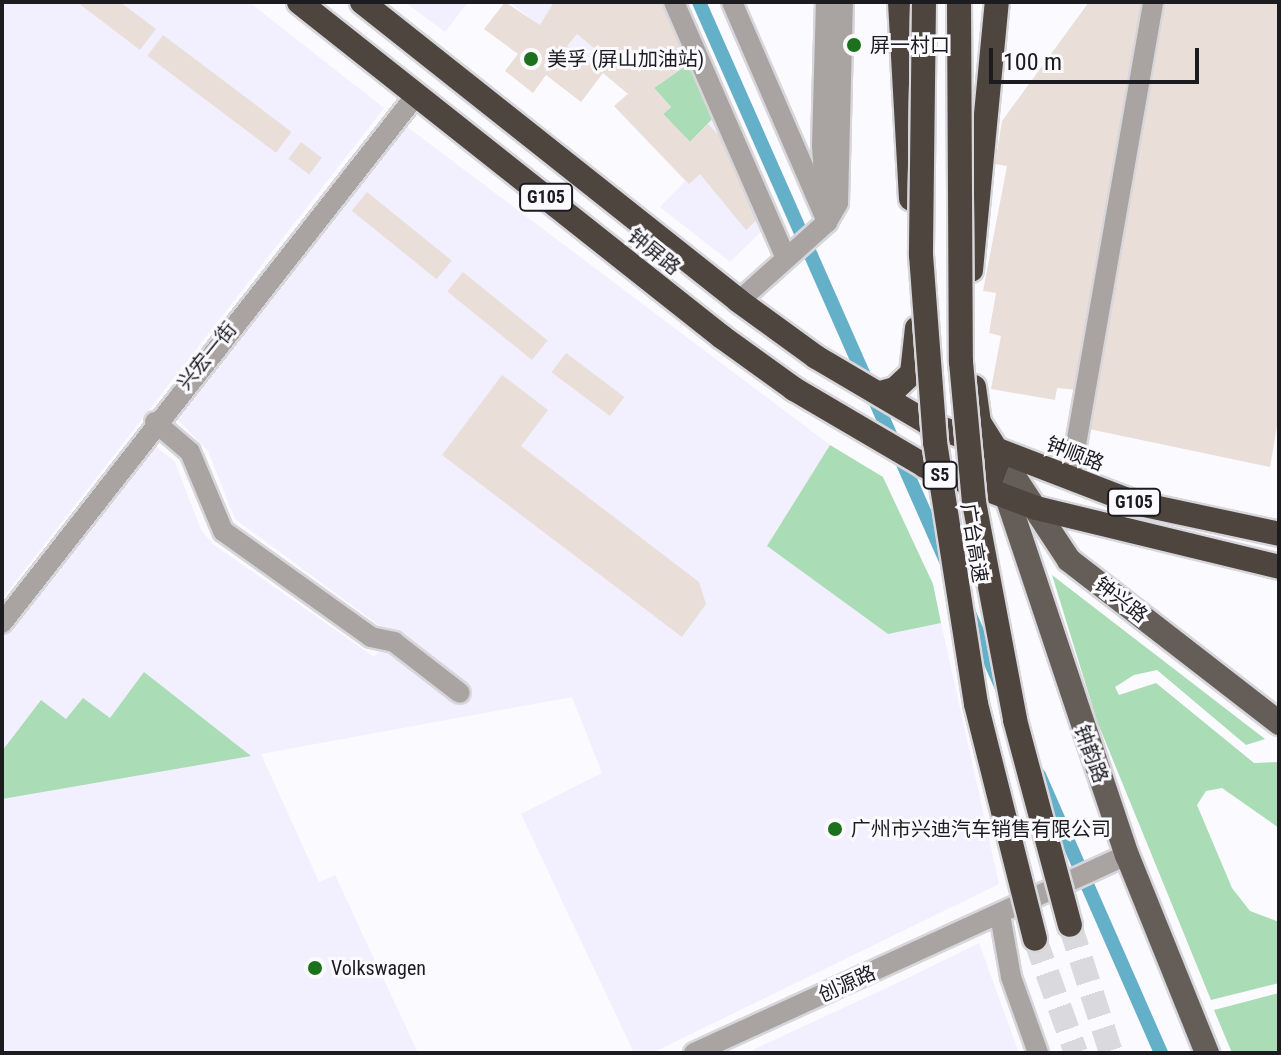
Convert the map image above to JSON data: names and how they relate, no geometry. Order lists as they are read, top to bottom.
{
  "streets": {
    "highway": [
      "G105",
      "钟屏路",
      "钟顺路",
      "S5",
      "广台高速"
    ],
    "main road": ["钟兴路", "钟韵路"],
    "street": ["兴宏一街", "创源路"]
  },
  "crossings": [
    ["G105", "钟屏路"],
    ["G105", "钟兴路"],
    ["G105", "钟韵路"],
    ["钟屏路", "兴宏一街"],
    ["钟屏路", "钟顺路"],
    ["钟屏路", "钟兴路"],
    ["钟屏路", "钟韵路"],
    ["钟顺路", "钟兴路"],
    ["钟顺路", "钟韵路"],
    ["钟兴路", "钟韵路"],
    ["钟韵路", "创源路"]
  ],
  "places": [
    "屏一村口",
    "美孚 (屏山加油站)",
    "广州市兴迪汽车销售有限公司",
    "Volkswagen"
  ],
  "scale_bar": "100 m"
}
